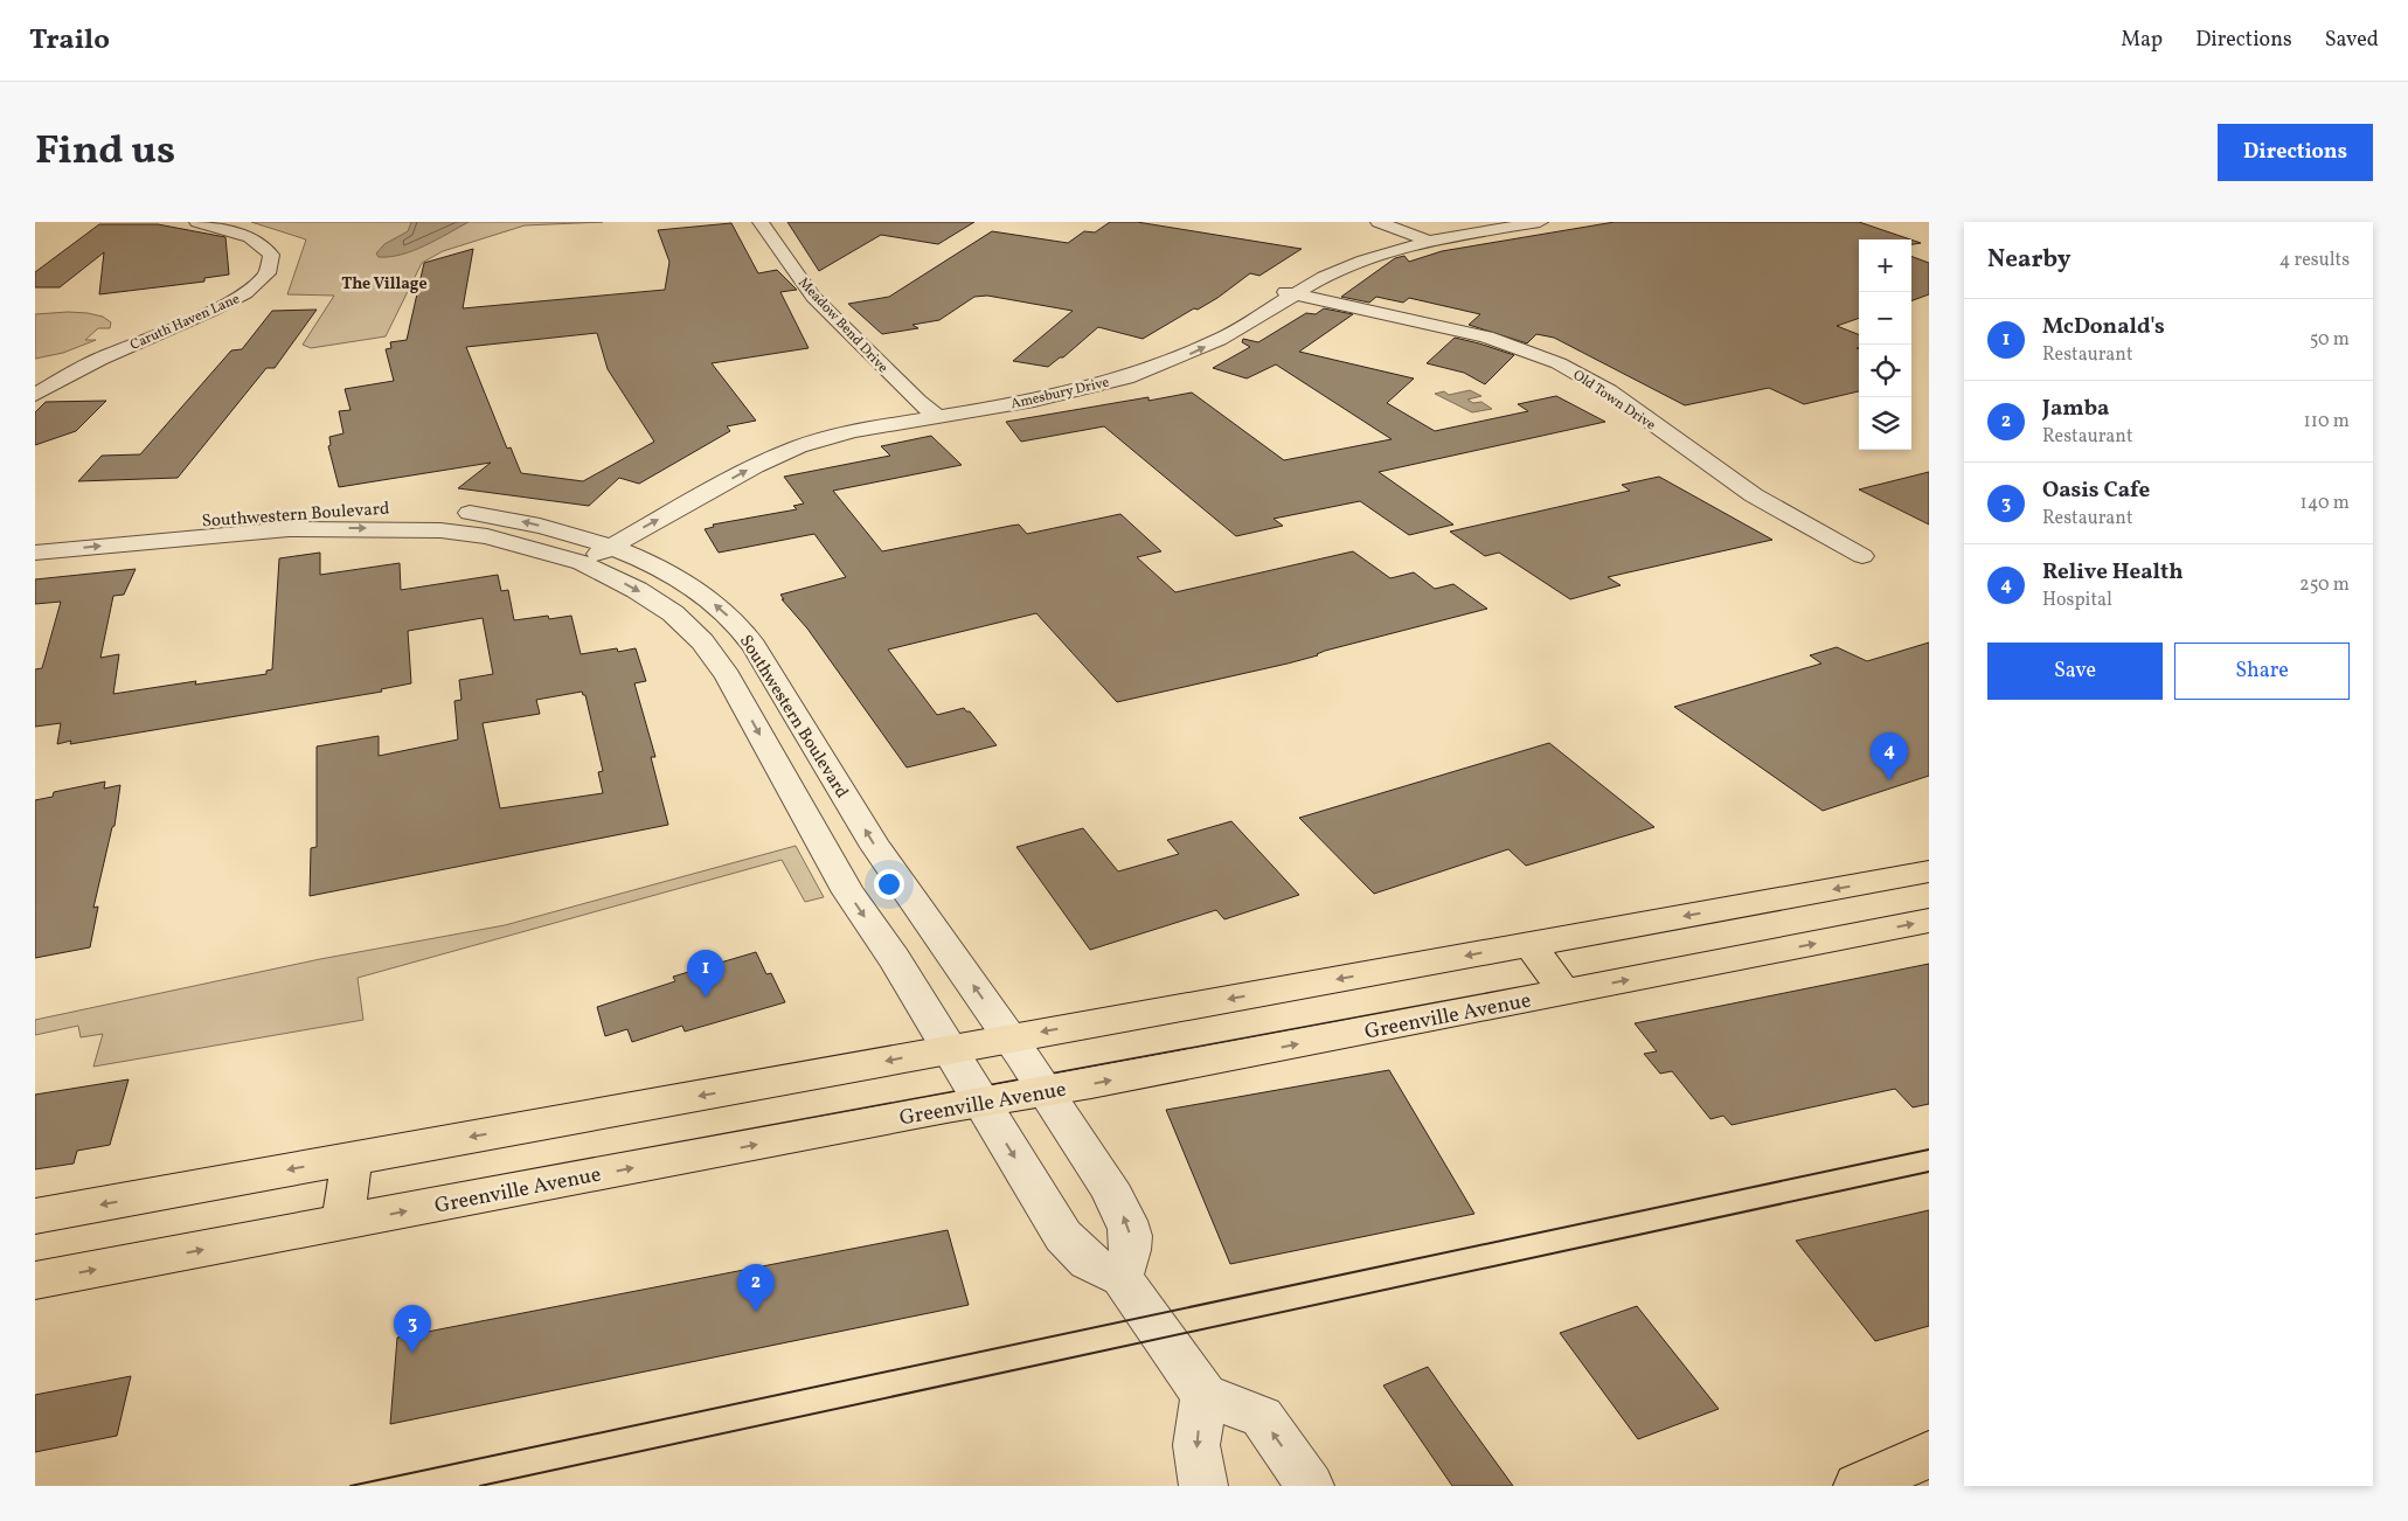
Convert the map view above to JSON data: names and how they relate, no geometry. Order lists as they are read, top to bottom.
{
  "streets": {
    "main road": ["Greenville Avenue"],
    "street": [
      "Caruth Haven Lane",
      "Meadow Bend Drive",
      "Amesbury Drive",
      "Old Town Drive",
      "Southwestern Boulevard"
    ]
  },
  "crossings": [
    ["Meadow Bend Drive", "Amesbury Drive"],
    ["Amesbury Drive", "Old Town Drive"],
    ["Amesbury Drive", "Southwestern Boulevard"],
    ["Southwestern Boulevard", "Greenville Avenue"]
  ],
  "districts": ["The Village"],
  "page": {
    "header": "Trailo",
    "nav": ["Map", "Directions", "Saved"],
    "title": "Find us",
    "buttons": [
      "Directions",
      ["Save", "Share"]
    ],
    "heading": ["Nearby", "4 results"],
    "map_buttons": ["+", "−"],
    "list": [
      {
        "mark": "1",
        "name": "McDonald's",
        "note": "Restaurant",
        "value": "50 m"
      },
      {
        "mark": "2",
        "name": "Jamba",
        "note": "Restaurant",
        "value": "110 m"
      },
      {
        "mark": "3",
        "name": "Oasis Cafe",
        "note": "Restaurant",
        "value": "140 m"
      },
      {
        "mark": "4",
        "name": "Relive Health",
        "note": "Hospital",
        "value": "250 m"
      }
    ],
    "pins": [
      "4",
      "1",
      "2",
      "3"
    ]
  }
}
